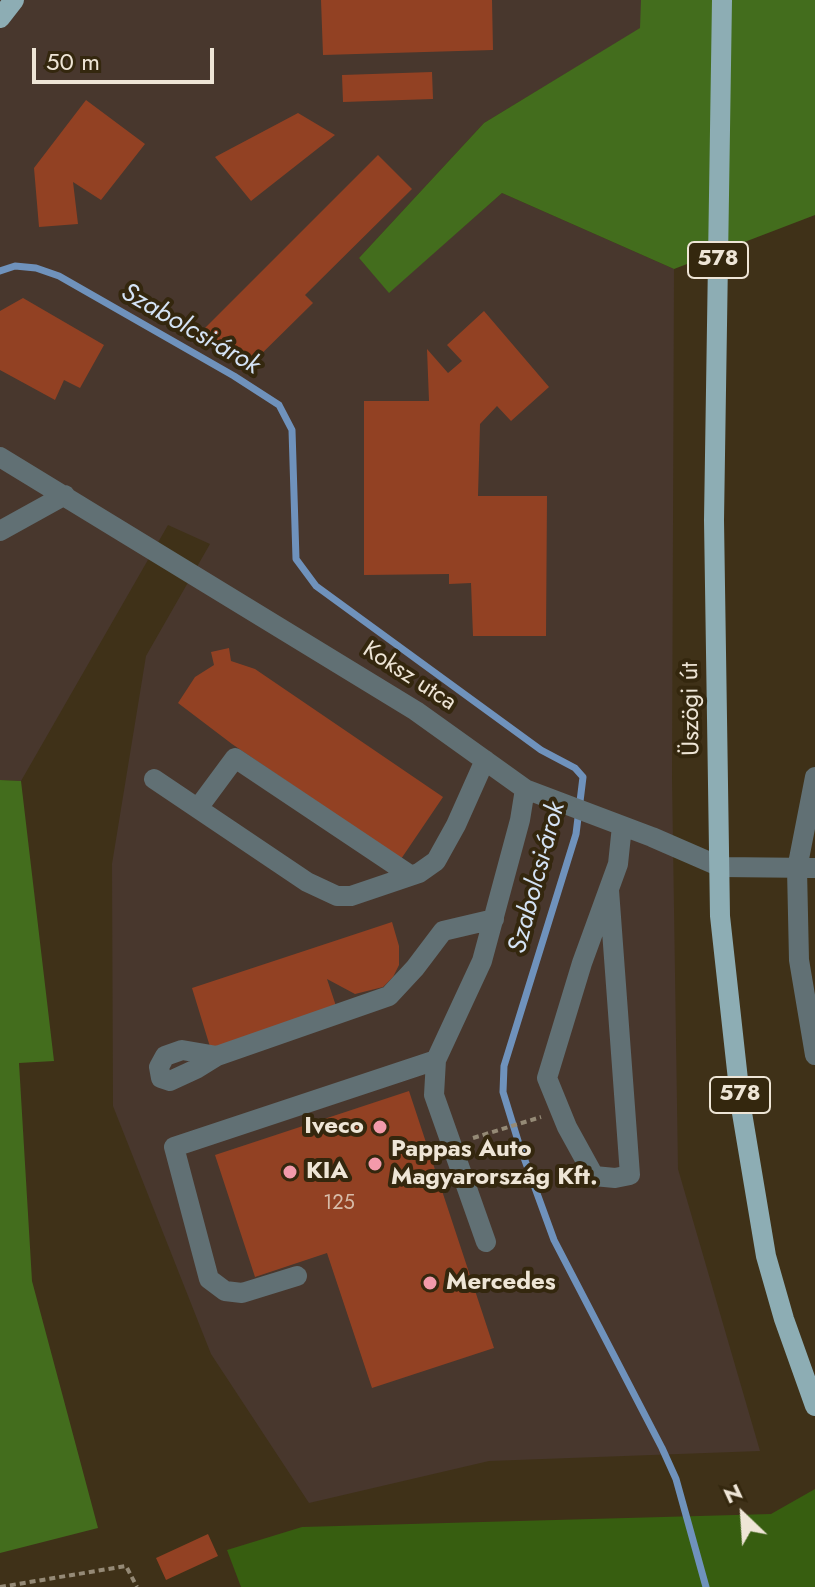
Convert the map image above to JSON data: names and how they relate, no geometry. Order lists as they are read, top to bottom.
{
  "streets": {
    "main road": ["578", "Üszögi út"],
    "street": ["Koksz utca"]
  },
  "crossings": [
    ["Koksz utca", "Üszögi út"]
  ],
  "water": ["Szabolcsi-árok"],
  "places": [
    "Iveco",
    "Pappas Auto Magyarország Kft.",
    "KIA",
    "Mercedes"
  ],
  "house_numbers": ["125"],
  "scale_bar": "50 m",
  "north": "top left"
}
